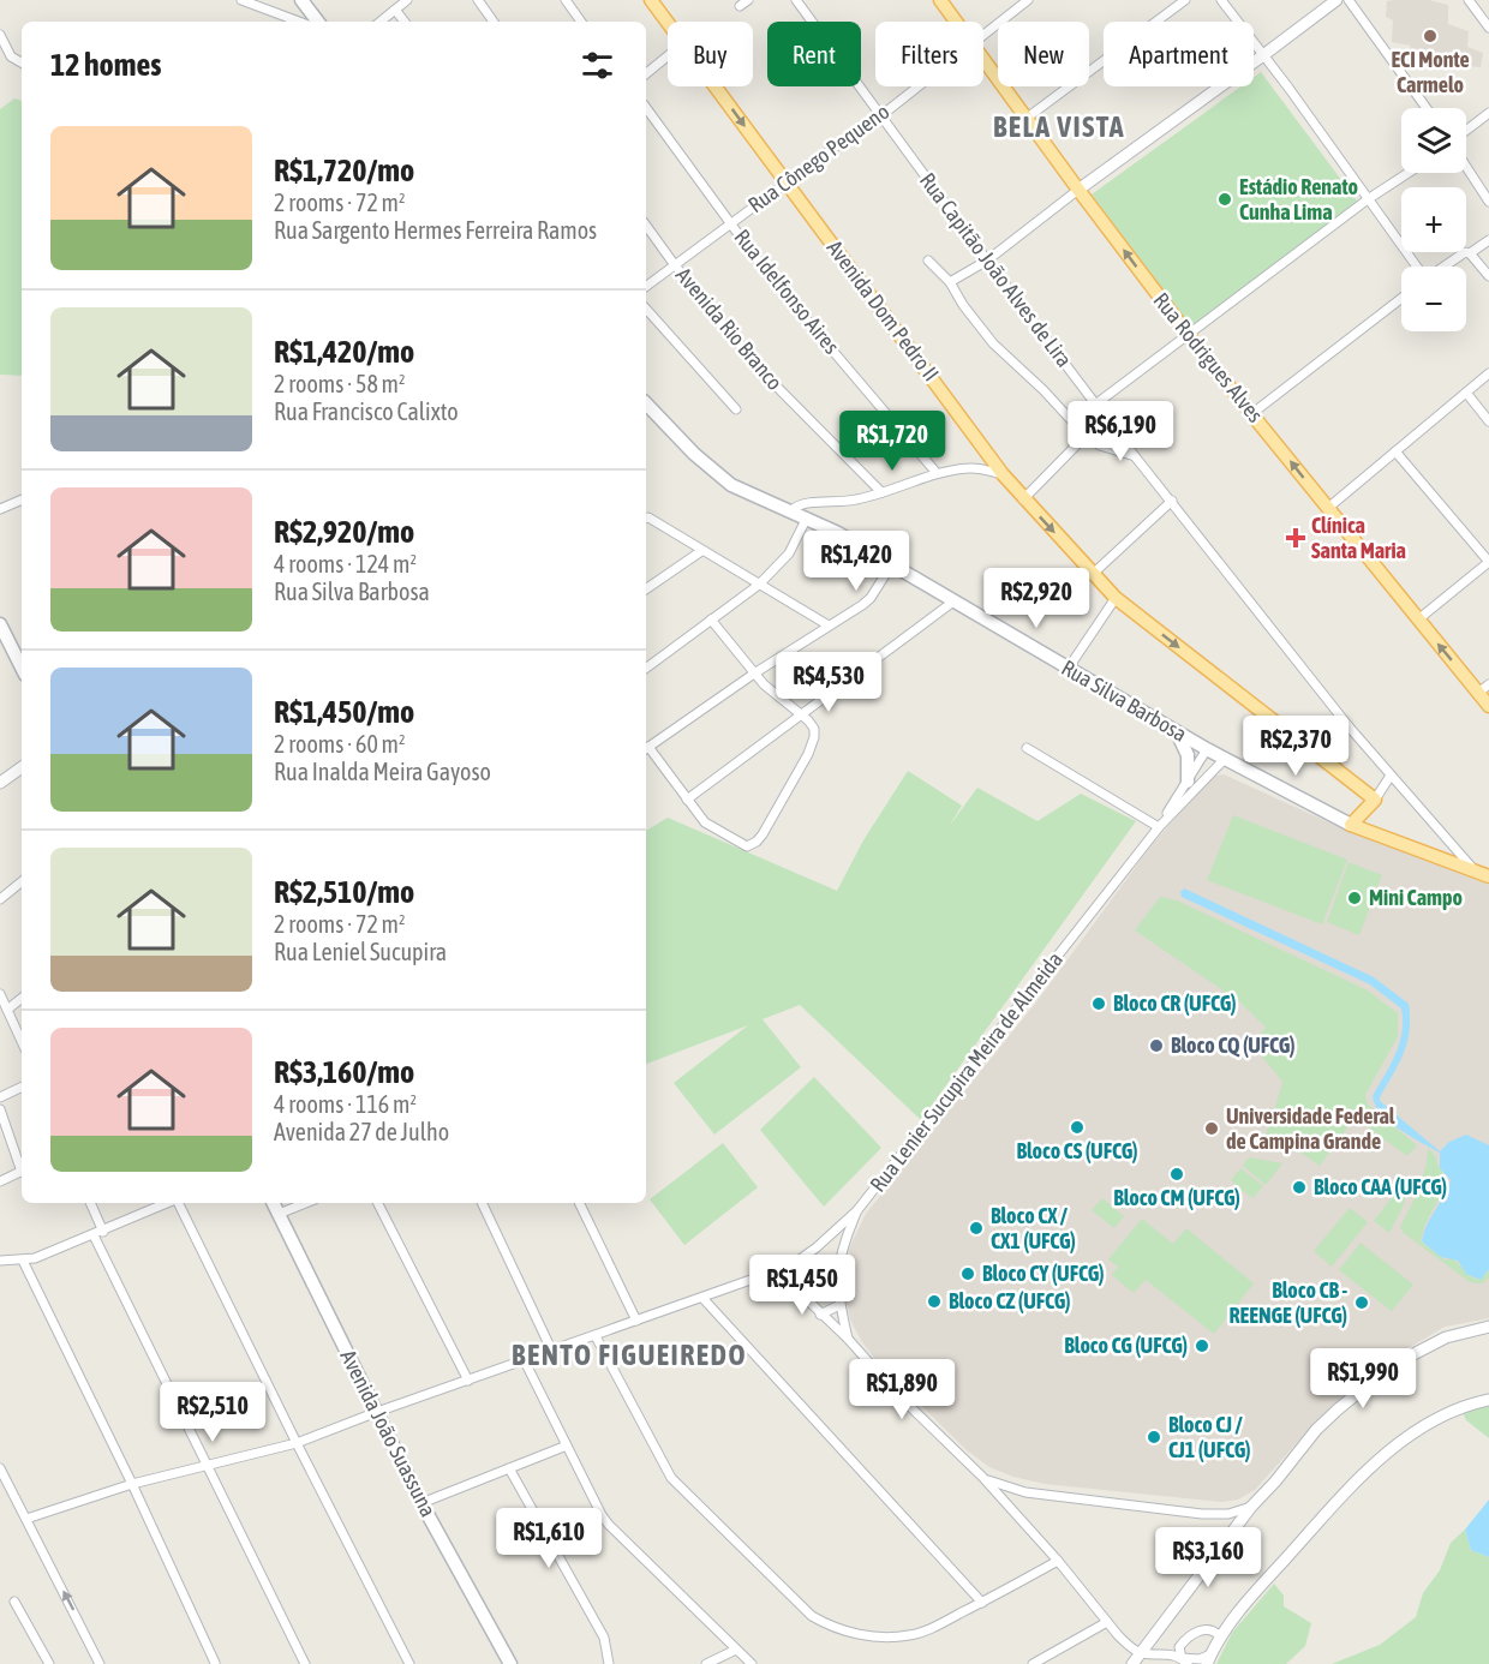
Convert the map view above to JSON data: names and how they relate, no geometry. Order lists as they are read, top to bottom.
{
  "streets": {
    "main road": [
      "Avenida Dom Pedro II",
      "Rua Rodrigues Alves",
      "Rua Silva Barbosa",
      "Avenida João Suassuna"
    ],
    "street": [
      "Rua Cônego Pequeno",
      "Rua Capitão João Alves de Lira",
      "Rua Idelfonso Aires",
      "Avenida Rio Branco",
      "Rua Lenier Sucupira Meira de Almeida"
    ]
  },
  "crossings": [
    ["Rua Cônego Pequeno", "Rua Capitão João Alves de Lira"],
    ["Rua Cônego Pequeno", "Rua Idelfonso Aires"],
    ["Rua Cônego Pequeno", "Avenida Dom Pedro II"],
    ["Rua Cônego Pequeno", "Avenida Rio Branco"],
    ["Rua Capitão João Alves de Lira", "Rua Silva Barbosa"],
    ["Rua Silva Barbosa", "Rua Lenier Sucupira Meira de Almeida"]
  ],
  "one_way": ["Avenida Dom Pedro II", "Rua Rodrigues Alves"],
  "districts": ["BELA VISTA", "BENTO FIGUEIREDO"],
  "places": {
    "other": [
      "ECI Monte Carmelo",
      "Estádio Renato Cunha Lima",
      "Mini Campo",
      "Bloco CR (UFCG)",
      "Bloco CQ (UFCG)",
      "Bloco CS (UFCG)",
      "Universidade Federal de Campina Grande",
      "Bloco CM (UFCG)",
      "Bloco CAA (UFCG)",
      "Bloco CX / CX1 (UFCG)",
      "Bloco CY (UFCG)",
      "Bloco CZ (UFCG)",
      "Bloco CB - REENGE (UFCG)",
      "Bloco CG (UFCG)",
      "Bloco CJ / CJ1 (UFCG)"
    ],
    "health": ["Clínica Santa Maria"]
  },
  "page": {
    "chip": [
      "Buy",
      "Rent",
      "Filters",
      "New",
      "Apartment"
    ],
    "heading": "12 homes",
    "map_buttons": ["+", "−"],
    "list": [
      {
        "name": "R$1,720/mo",
        "note": "2 rooms · 72 m² · Rua Sargento Hermes Ferreira Ramos"
      },
      {
        "name": "R$1,420/mo",
        "note": "2 rooms · 58 m² · Rua Francisco Calixto"
      },
      {
        "name": "R$2,920/mo",
        "note": "4 rooms · 124 m² · Rua Silva Barbosa"
      },
      {
        "name": "R$1,450/mo",
        "note": "2 rooms · 60 m² · Rua Inalda Meira Gayoso"
      },
      {
        "name": "R$2,510/mo",
        "note": "2 rooms · 72 m² · Rua Leniel Sucupira"
      },
      {
        "name": "R$3,160/mo",
        "note": "4 rooms · 116 m² · Avenida 27 de Julho"
      }
    ],
    "price": [
      "R$6,190",
      "R$1,720",
      "R$1,420",
      "R$2,920",
      "R$4,530",
      "R$2,370",
      "R$1,450",
      "R$1,990",
      "R$1,890",
      "R$2,510",
      "R$1,610",
      "R$3,160"
    ]
  }
}
